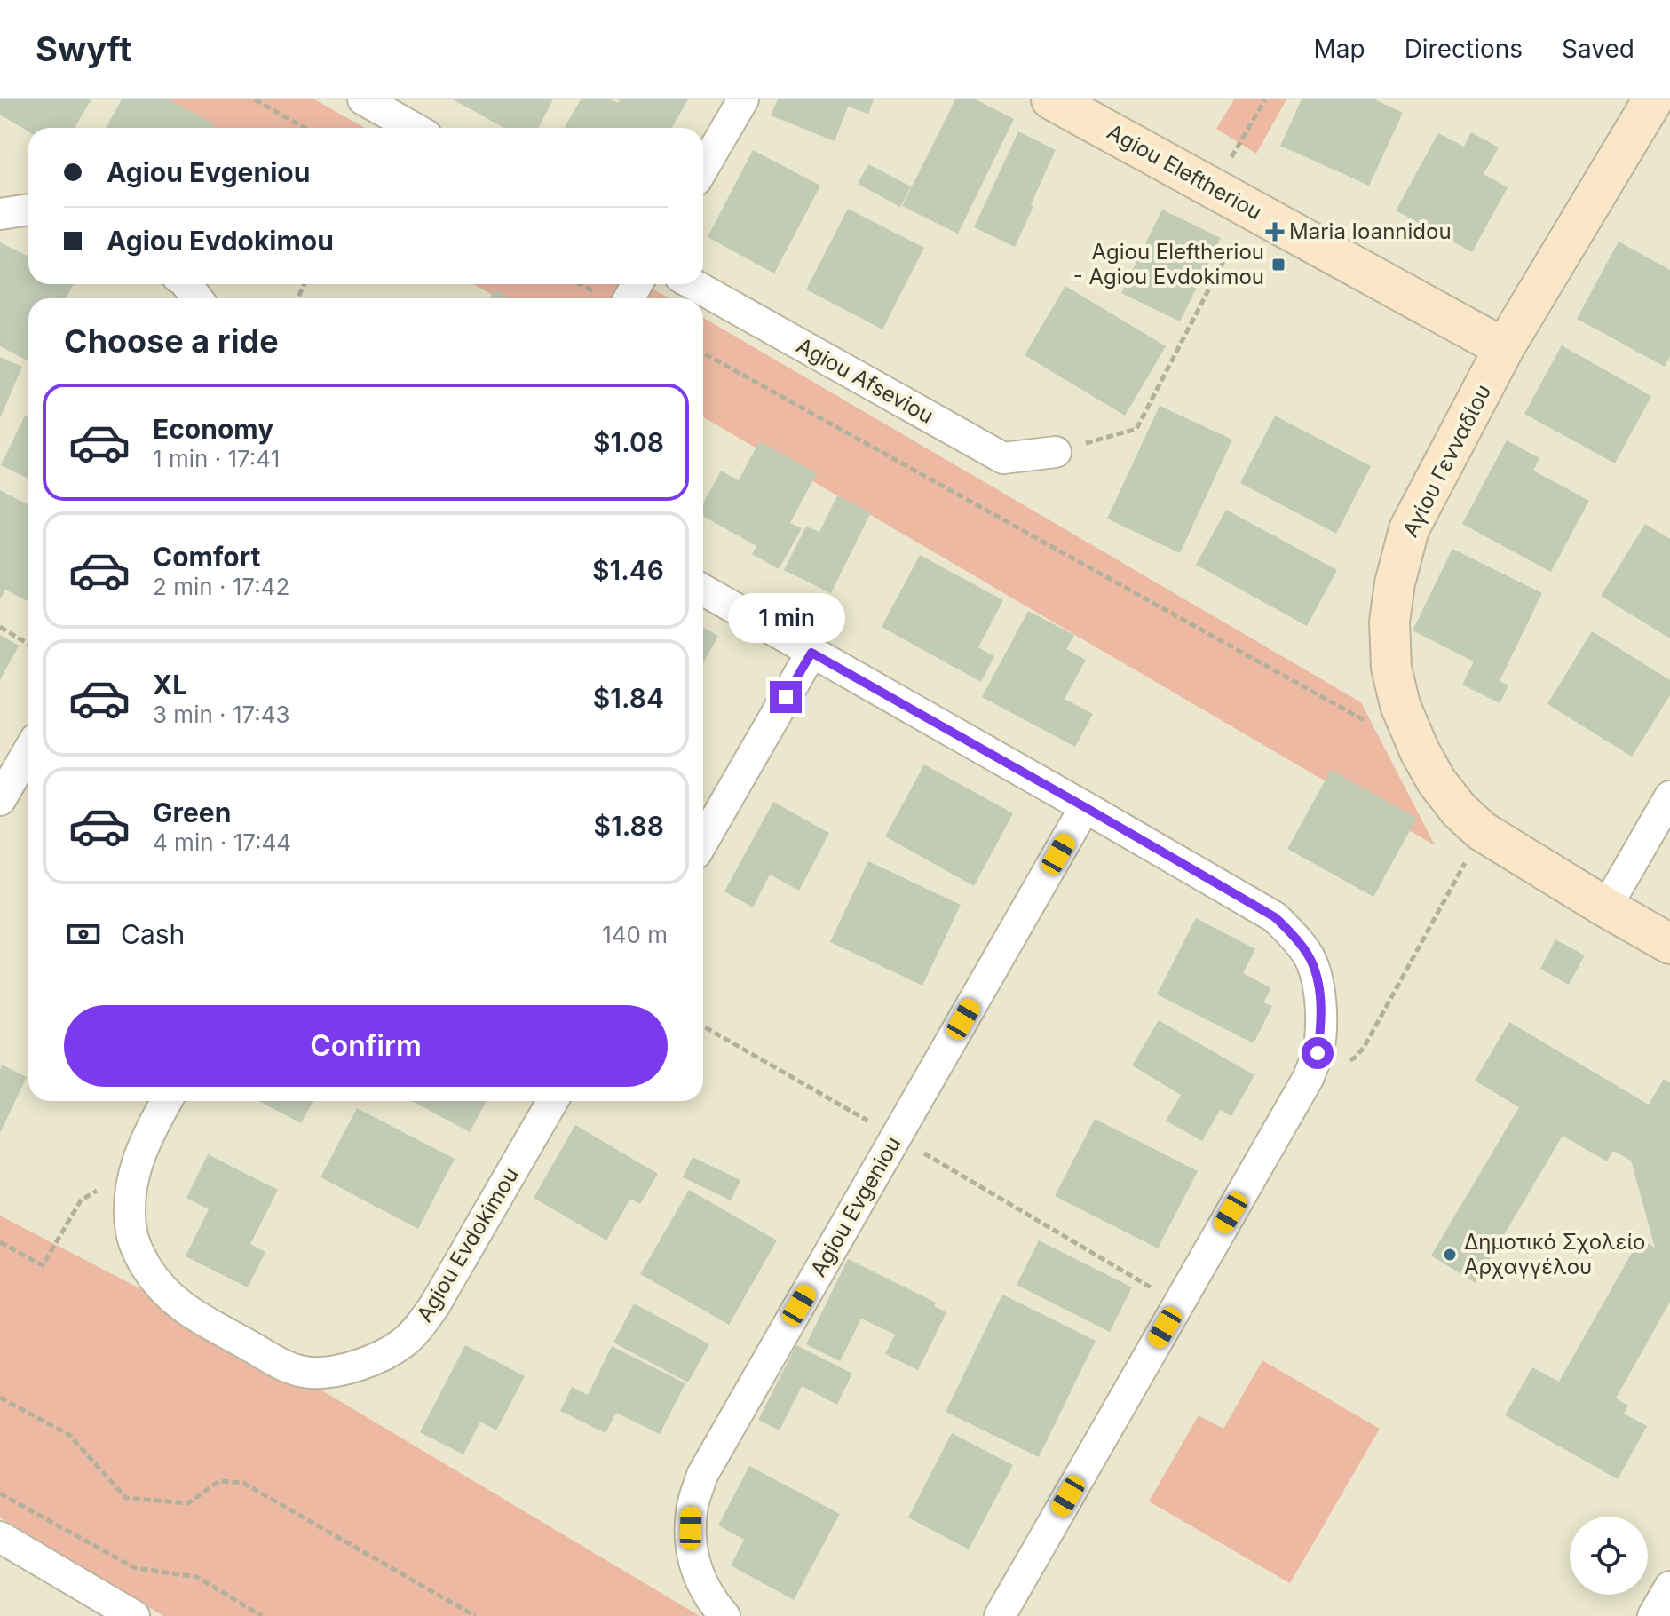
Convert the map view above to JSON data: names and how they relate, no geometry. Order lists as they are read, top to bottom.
{
  "streets": {
    "street": [
      "Agiou Eleftheriou",
      "Agiou Afseviou",
      "Αγίου Γενναδίου",
      "Agiou Evgeniou",
      "Agiou Evdokimou"
    ]
  },
  "crossings": [
    ["Agiou Eleftheriou", "Αγίου Γενναδίου"]
  ],
  "places": {
    "health": ["Maria Ioannidou"],
    "transit": ["Agiou Eleftheriou - Agiou Evdokimou"],
    "other": ["Δημοτικό Σχολείο Αρχαγγέλου"]
  },
  "page": {
    "header": "Swyft",
    "nav": ["Map", "Directions", "Saved"],
    "banner": ["Agiou Evgeniou", "Agiou Evdokimou"],
    "heading": "Choose a ride",
    "list": [
      {
        "name": "Economy",
        "note": "1 min · 17:41",
        "value": "$1.08"
      },
      {
        "name": "Comfort",
        "note": "2 min · 17:42",
        "value": "$1.46"
      },
      {
        "name": "XL",
        "note": "3 min · 17:43",
        "value": "$1.84"
      },
      {
        "name": "Green",
        "note": "4 min · 17:44",
        "value": "$1.88"
      }
    ],
    "bubble": "1 min",
    "pay": ["Cash", "140 m"],
    "buttons": "Confirm"
  }
}
